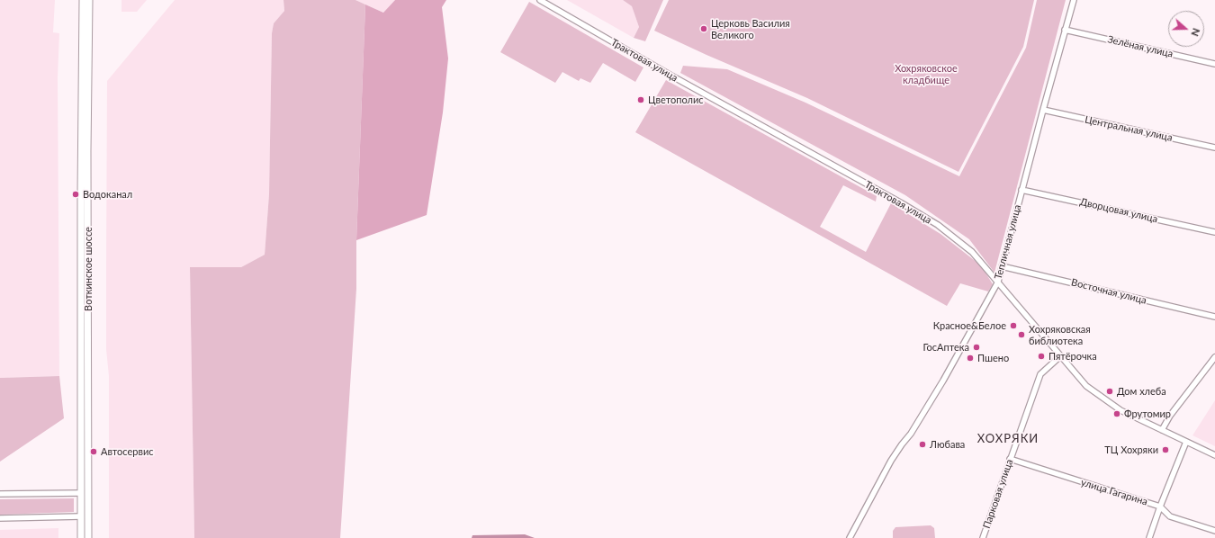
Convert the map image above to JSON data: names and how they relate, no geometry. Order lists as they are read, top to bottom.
{
  "streets": {
    "main road": ["Воткинское шоссе"],
    "street": [
      "Зелёная улица",
      "Трактовая улица",
      "Центральная улица",
      "Дворцовая улица",
      "Тепличная улица",
      "Восточная улица",
      "улица Гагарина",
      "Парковая улица"
    ]
  },
  "crossings": [
    ["Зелёная улица", "Тепличная улица"],
    ["Трактовая улица", "Тепличная улица"],
    ["Трактовая улица", "Парковая улица"],
    ["Центральная улица", "Тепличная улица"],
    ["Дворцовая улица", "Тепличная улица"],
    ["Тепличная улица", "Восточная улица"],
    ["улица Гагарина", "Парковая улица"]
  ],
  "districts": ["ХОХРЯКИ"],
  "parks": ["Хохряковское кладбище"],
  "places": [
    "Церковь Василия Великого",
    "Цветополис",
    "Водоканал",
    "Красное&Белое",
    "Хохряковская библиотека",
    "ГосАптека",
    "Пятёрочка",
    "Пшено",
    "Дом хлеба",
    "Фрутомир",
    "Любава",
    "ТЦ Хохряки",
    "Автосервис"
  ],
  "north": "right"
}
